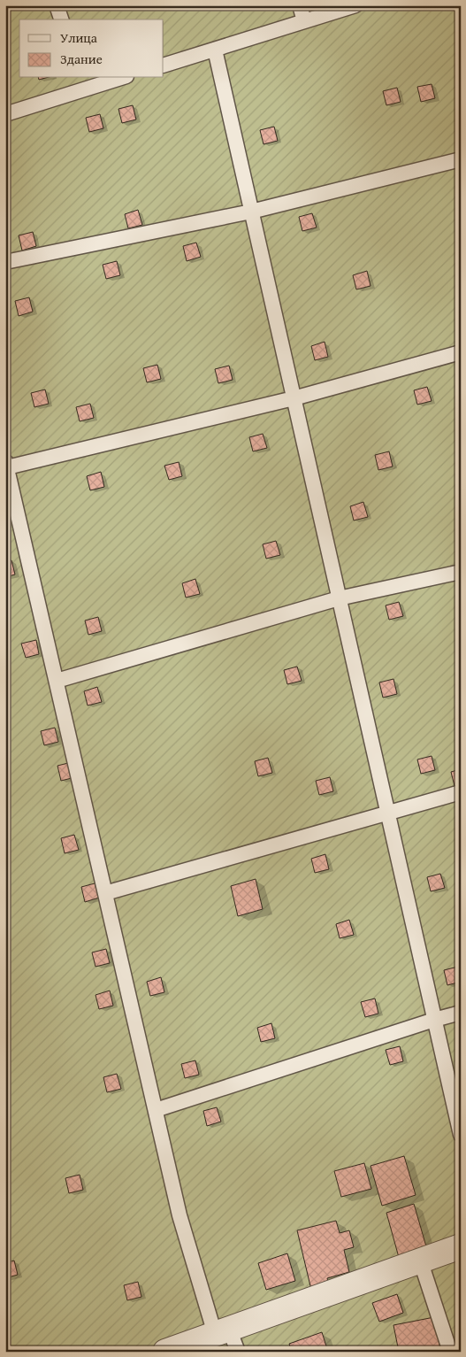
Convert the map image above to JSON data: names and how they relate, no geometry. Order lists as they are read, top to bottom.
{
  "legend": ["Улица", "Здание"]
}
